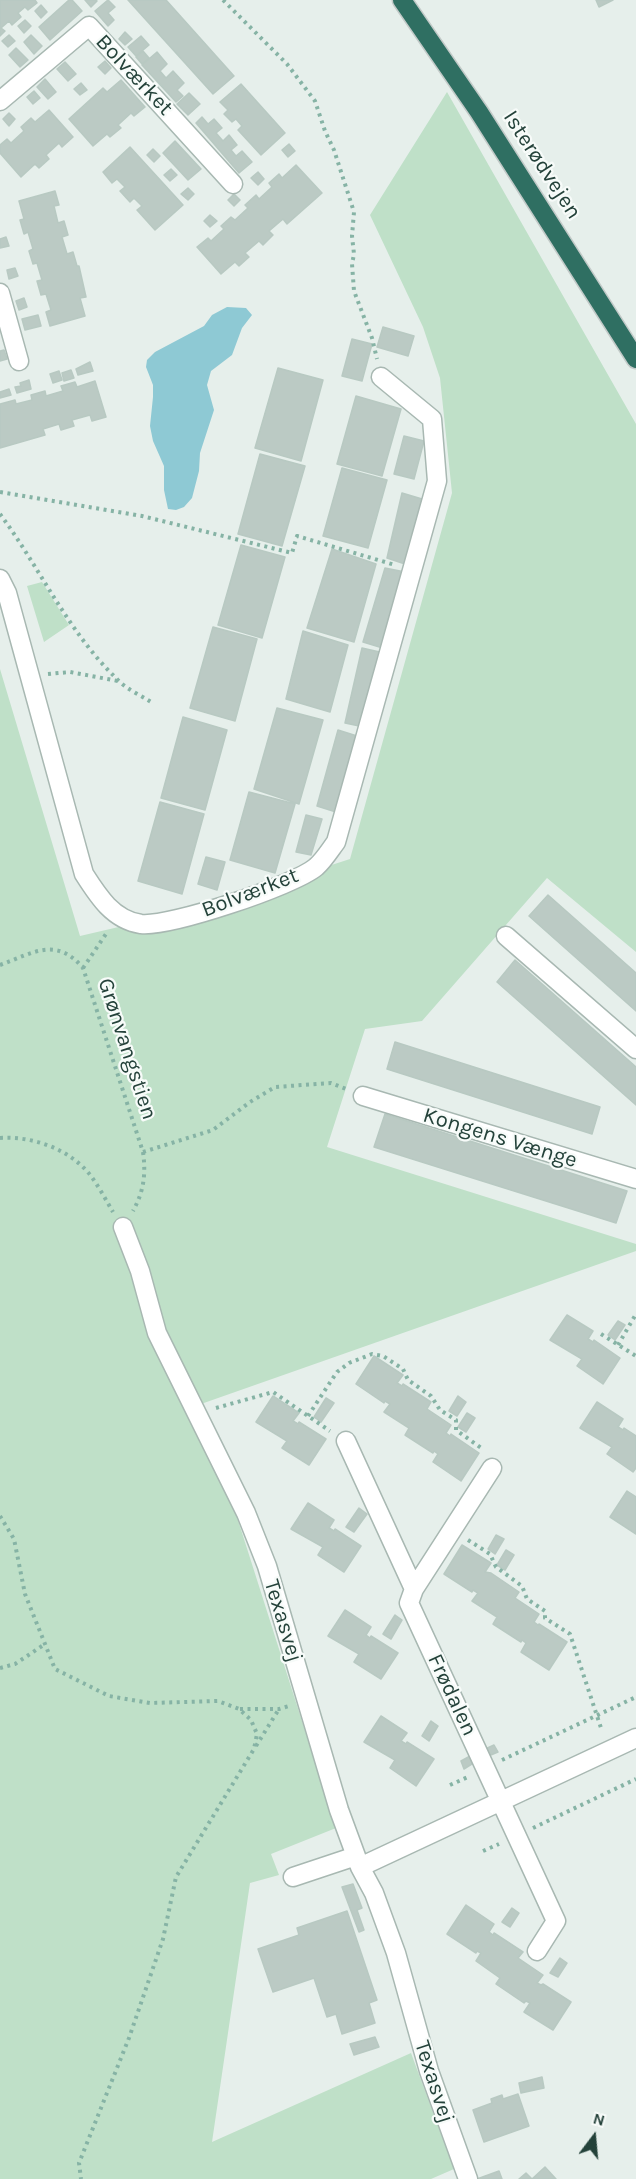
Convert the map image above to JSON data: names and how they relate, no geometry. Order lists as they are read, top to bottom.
{
  "streets": {
    "highway": ["Isterødvejen"],
    "street": [
      "Bolværket",
      "Kongens Vænge",
      "Texasvej",
      "Frødalen"
    ],
    "path": ["Grønvangstien"]
  },
  "crossings": [
    ["Grønvangstien", "Texasvej"]
  ],
  "north": "top"
}
